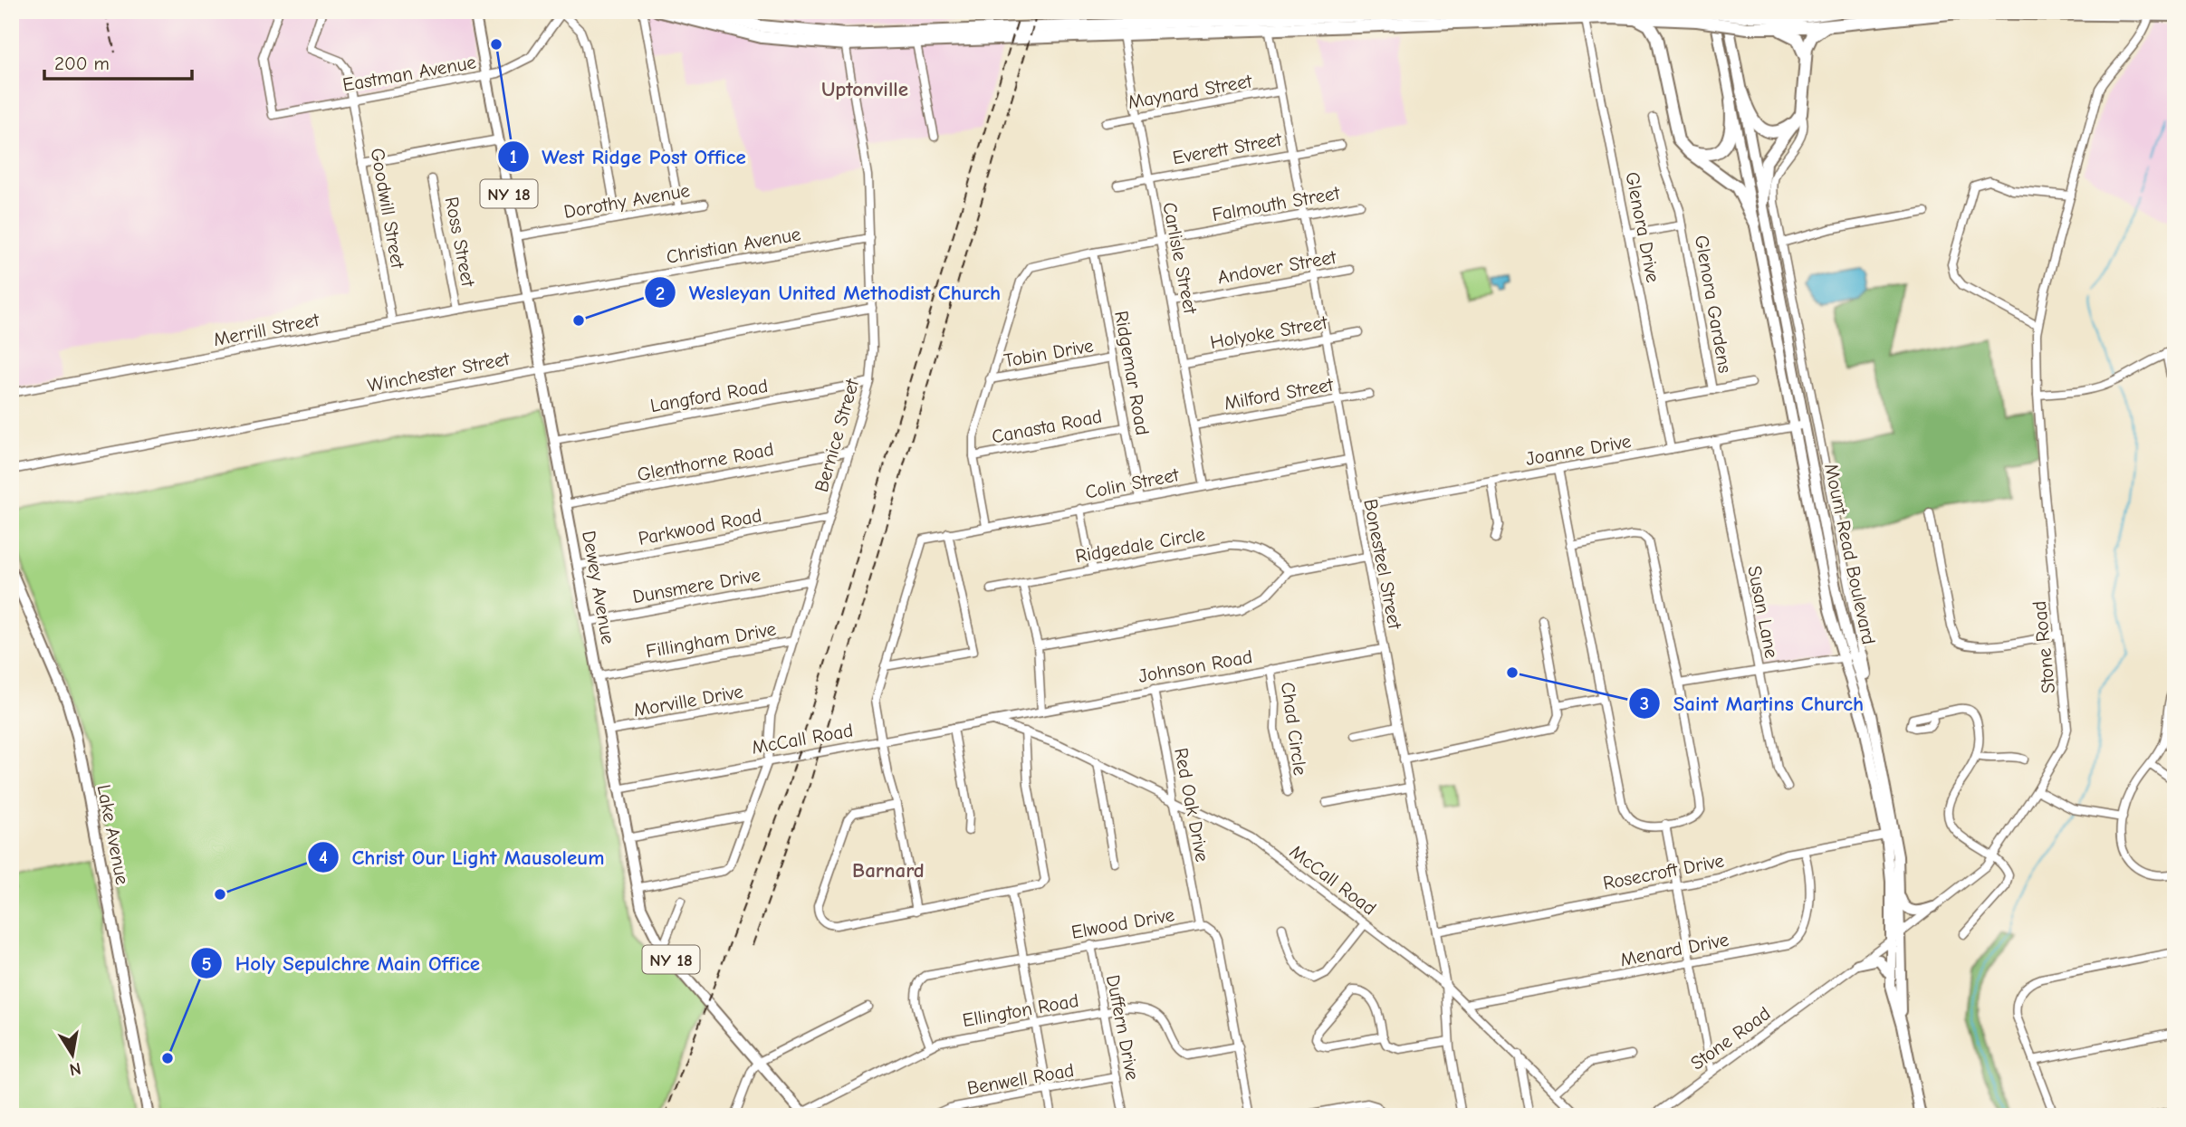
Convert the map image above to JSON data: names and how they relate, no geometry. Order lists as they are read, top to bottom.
{
  "streets": {
    "main road": [
      "NY 18",
      "Mount Read Boulevard",
      "Dewey Avenue",
      "Lake Avenue"
    ],
    "street": [
      "Eastman Avenue",
      "Maynard Street",
      "Everett Street",
      "Dorothy Avenue",
      "Falmouth Street",
      "Goodwill Street",
      "Glenora Drive",
      "Ross Street",
      "Christian Avenue",
      "Carlisle Street",
      "Andover Street",
      "Glenora Gardens",
      "Merrill Street",
      "Holyoke Street",
      "Tobin Drive",
      "Winchester Street",
      "Ridgemar Road",
      "Milford Street",
      "Langford Road",
      "Canasta Road",
      "Bernice Street",
      "Joanne Drive",
      "Glenthorne Road",
      "Colin Street",
      "Parkwood Road",
      "Ridgedale Circle",
      "Bonesteel Street",
      "Dunsmere Drive",
      "Susan Lane",
      "Fillingham Drive",
      "Stone Road",
      "Johnson Road",
      "Morville Drive",
      "Chad Circle",
      "McCall Road",
      "Red Oak Drive",
      "Rosecroft Drive",
      "Elwood Drive",
      "Menard Drive",
      "Ellington Road",
      "Duffern Drive",
      "Benwell Road"
    ]
  },
  "crossings": [
    ["Eastman Avenue", "Goodwill Street"],
    ["Eastman Avenue", "Dewey Avenue"],
    ["Maynard Street", "Carlisle Street"],
    ["Maynard Street", "Bonesteel Street"],
    ["Everett Street", "Carlisle Street"],
    ["Everett Street", "Bonesteel Street"],
    ["Dorothy Avenue", "Dewey Avenue"],
    ["Falmouth Street", "Carlisle Street"],
    ["Falmouth Street", "Tobin Drive"],
    ["Falmouth Street", "Ridgemar Road"],
    ["Falmouth Street", "Bonesteel Street"],
    ["Goodwill Street", "Merrill Street"],
    ["Glenora Drive", "Glenora Gardens"],
    ["Glenora Drive", "Joanne Drive"],
    ["Ross Street", "Merrill Street"],
    ["Christian Avenue", "Merrill Street"],
    ["Christian Avenue", "Bernice Street"],
    ["Christian Avenue", "Dewey Avenue"],
    ["Carlisle Street", "Andover Street"],
    ["Carlisle Street", "Holyoke Street"],
    ["Carlisle Street", "Milford Street"],
    ["Carlisle Street", "Colin Street"],
    ["Andover Street", "Bonesteel Street"],
    ["Merrill Street", "Dewey Avenue"],
    ["Holyoke Street", "Bonesteel Street"],
    ["Tobin Drive", "Ridgemar Road"],
    ["Winchester Street", "Bernice Street"],
    ["Winchester Street", "Dewey Avenue"],
    ["Ridgemar Road", "Canasta Road"],
    ["Ridgemar Road", "Colin Street"],
    ["Milford Street", "Bonesteel Street"],
    ["Langford Road", "Bernice Street"],
    ["Langford Road", "Dewey Avenue"],
    ["Bernice Street", "Glenthorne Road"],
    ["Bernice Street", "Parkwood Road"],
    ["Bernice Street", "Dunsmere Drive"],
    ["Bernice Street", "Dewey Avenue"],
    ["Bernice Street", "Fillingham Drive"],
    ["Bernice Street", "Morville Drive"],
    ["Bernice Street", "McCall Road"],
    ["Joanne Drive", "Mount Read Boulevard"],
    ["Joanne Drive", "Bonesteel Street"],
    ["Joanne Drive", "Susan Lane"],
    ["Glenthorne Road", "Dewey Avenue"],
    ["Colin Street", "Bonesteel Street"],
    ["Parkwood Road", "Dewey Avenue"],
    ["Mount Read Boulevard", "Stone Road"],
    ["Mount Read Boulevard", "Rosecroft Drive"],
    ["Bonesteel Street", "Johnson Road"],
    ["Bonesteel Street", "McCall Road"],
    ["Bonesteel Street", "Rosecroft Drive"],
    ["Dunsmere Drive", "Dewey Avenue"],
    ["Dewey Avenue", "Fillingham Drive"],
    ["Dewey Avenue", "Morville Drive"],
    ["Dewey Avenue", "McCall Road"],
    ["Dewey Avenue", "Ellington Road"],
    ["Johnson Road", "Chad Circle"],
    ["Johnson Road", "McCall Road"],
    ["Johnson Road", "Red Oak Drive"],
    ["McCall Road", "Red Oak Drive"],
    ["McCall Road", "Menard Drive"],
    ["Red Oak Drive", "Elwood Drive"],
    ["Rosecroft Drive", "Menard Drive"],
    ["Elwood Drive", "Ellington Road"],
    ["Elwood Drive", "Duffern Drive"],
    ["Ellington Road", "Duffern Drive"],
    ["Duffern Drive", "Benwell Road"]
  ],
  "districts": ["Uptonville", "Barnard"],
  "places": [
    "West Ridge Post Office",
    "Wesleyan United Methodist Church",
    "Saint Martins Church",
    "Christ Our Light Mausoleum",
    "Holy Sepulchre Main Office"
  ],
  "scale_bar": "200 m",
  "north": "bottom"
}
